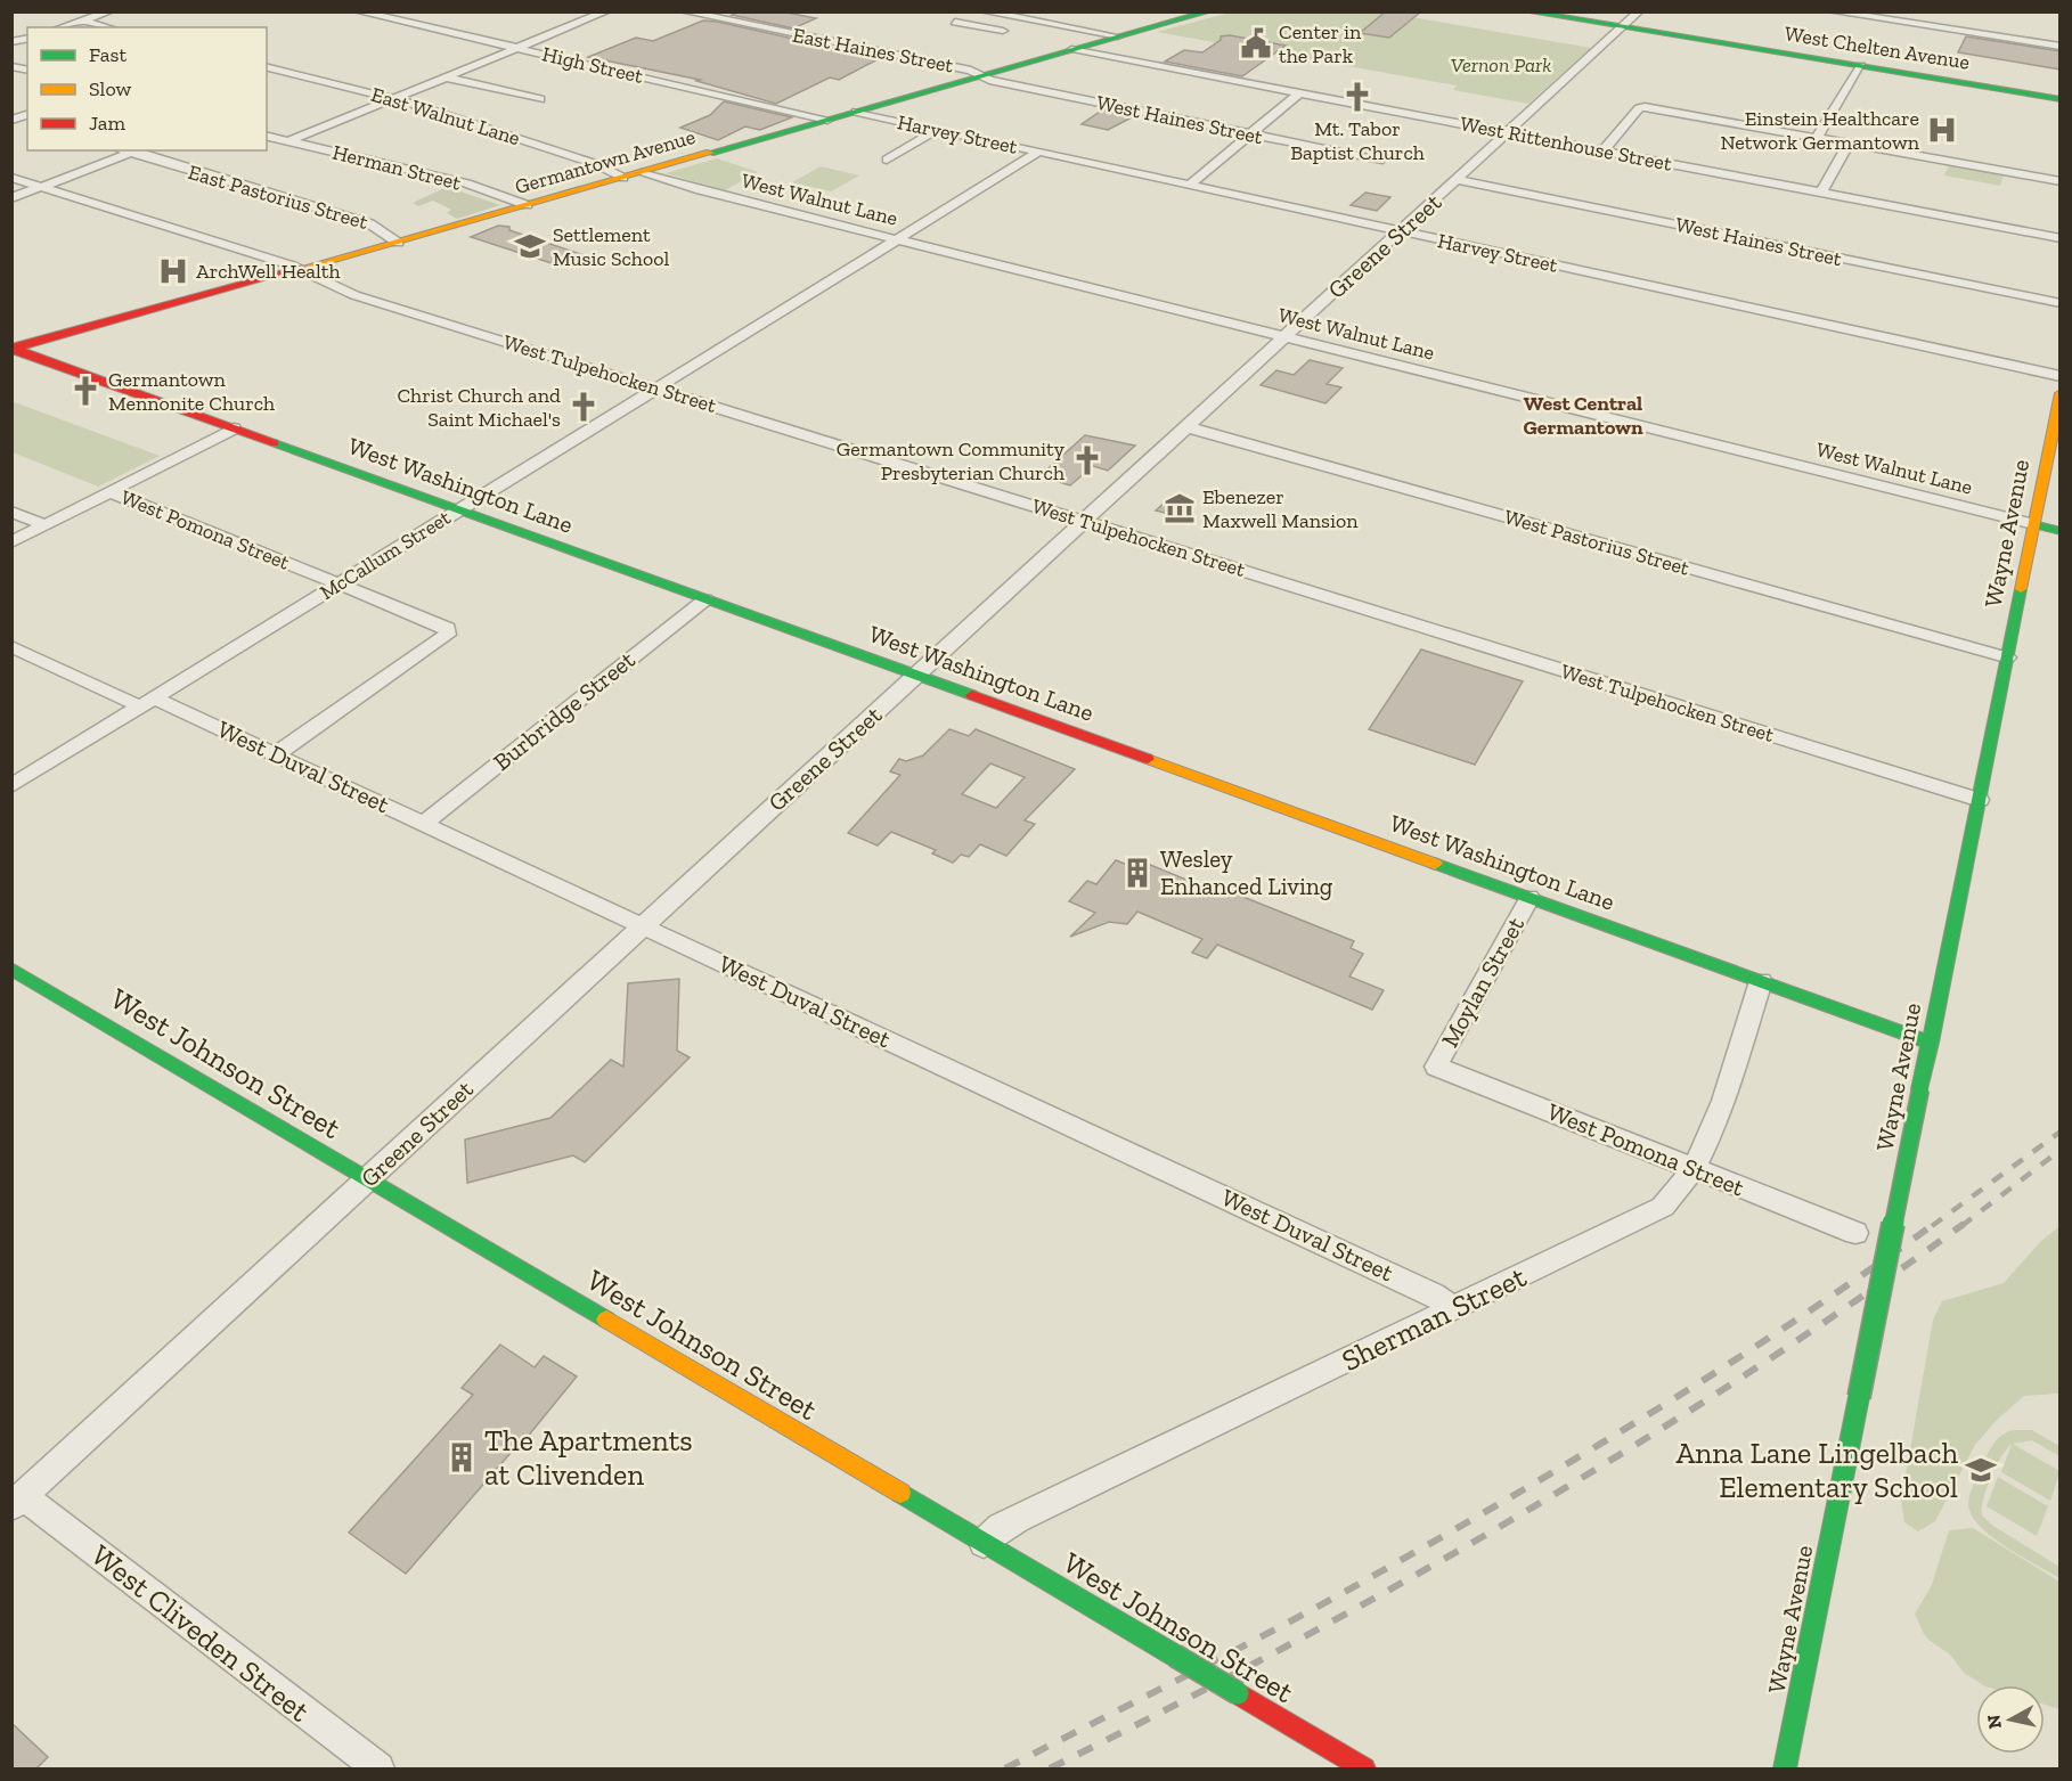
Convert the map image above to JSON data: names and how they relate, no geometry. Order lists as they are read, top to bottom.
{
  "streets": {
    "main road": [
      "West Chelten Avenue",
      "Germantown Avenue",
      "West Walnut Lane",
      "West Washington Lane",
      "Wayne Avenue",
      "West Johnson Street"
    ],
    "street": [
      "East Haines Street",
      "High Street",
      "East Walnut Lane",
      "West Haines Street",
      "Harvey Street",
      "West Rittenhouse Street",
      "Herman Street",
      "East Pastorius Street",
      "Greene Street",
      "West Tulpehocken Street",
      "West Pomona Street",
      "West Pastorius Street",
      "McCallum Street",
      "Burbridge Street",
      "West Duval Street",
      "Moylan Street",
      "Sherman Street",
      "West Cliveden Street"
    ]
  },
  "crossings": [
    ["West Chelten Avenue", "Greene Street"],
    ["East Haines Street", "West Haines Street"],
    ["East Haines Street", "Germantown Avenue"],
    ["High Street", "Germantown Avenue"],
    ["East Walnut Lane", "Germantown Avenue"],
    ["West Haines Street", "Germantown Avenue"],
    ["West Haines Street", "Greene Street"],
    ["Harvey Street", "Germantown Avenue"],
    ["Harvey Street", "Greene Street"],
    ["Harvey Street", "McCallum Street"],
    ["West Rittenhouse Street", "Germantown Avenue"],
    ["West Rittenhouse Street", "Greene Street"],
    ["Germantown Avenue", "Herman Street"],
    ["Germantown Avenue", "East Pastorius Street"],
    ["Germantown Avenue", "West Walnut Lane"],
    ["Germantown Avenue", "West Tulpehocken Street"],
    ["Germantown Avenue", "West Washington Lane"],
    ["West Walnut Lane", "Greene Street"],
    ["West Walnut Lane", "Wayne Avenue"],
    ["West Walnut Lane", "McCallum Street"],
    ["Greene Street", "West Tulpehocken Street"],
    ["Greene Street", "West Washington Lane"],
    ["Greene Street", "West Pastorius Street"],
    ["Greene Street", "West Duval Street"],
    ["Greene Street", "West Johnson Street"],
    ["Greene Street", "West Cliveden Street"],
    ["West Tulpehocken Street", "Wayne Avenue"],
    ["West Tulpehocken Street", "McCallum Street"],
    ["West Washington Lane", "Wayne Avenue"],
    ["West Washington Lane", "McCallum Street"],
    ["West Washington Lane", "Burbridge Street"],
    ["West Washington Lane", "Moylan Street"],
    ["West Washington Lane", "Sherman Street"],
    ["West Pomona Street", "McCallum Street"],
    ["West Pomona Street", "West Duval Street"],
    ["West Pomona Street", "Moylan Street"],
    ["West Pomona Street", "Sherman Street"],
    ["Wayne Avenue", "West Pastorius Street"],
    ["McCallum Street", "West Duval Street"],
    ["Burbridge Street", "West Duval Street"],
    ["West Duval Street", "Sherman Street"],
    ["West Johnson Street", "Sherman Street"]
  ],
  "districts": ["West Central Germantown"],
  "parks": ["Vernon Park"],
  "places": {
    "public building": ["Center in the Park"],
    "church": [
      "Mt. Tabor Baptist Church",
      "Germantown Mennonite Church",
      "Christ Church and Saint Michael's",
      "Germantown Community Presbyterian Church"
    ],
    "hospital": ["Einstein Healthcare Network Germantown", "ArchWell Health"],
    "school or university": ["Settlement Music School", "Anna Lane Lingelbach Elementary School"],
    "museum": ["Ebenezer Maxwell Mansion"],
    "building": ["Wesley Enhanced Living", "The Apartments at Clivenden"]
  },
  "legend": ["Fast", "Slow", "Jam"],
  "north": "left"
}
